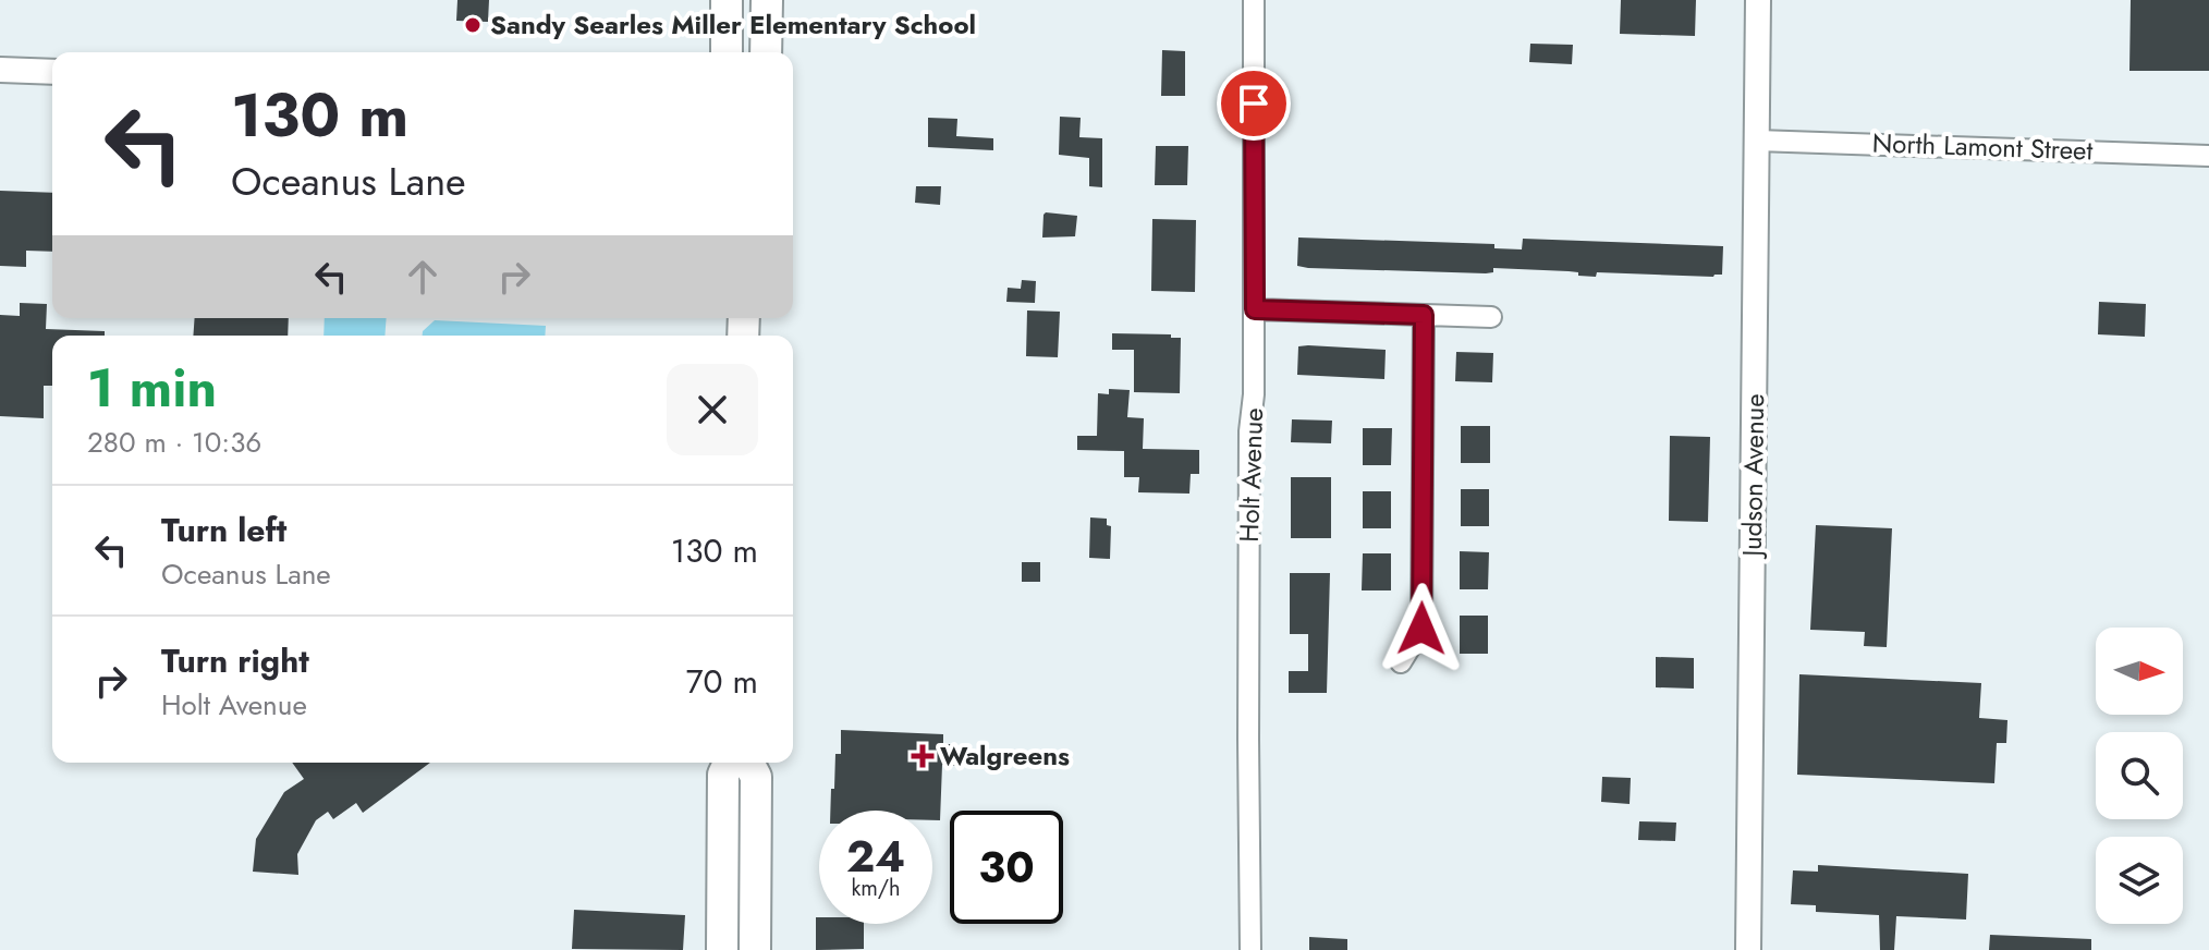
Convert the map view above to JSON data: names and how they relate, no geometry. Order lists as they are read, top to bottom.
{
  "streets": {
    "street": ["North Lamont Street", "Holt Avenue", "Judson Avenue"]
  },
  "crossings": [
    ["North Lamont Street", "Judson Avenue"]
  ],
  "places": {
    "other": ["Sandy Searles Miller Elementary School"],
    "health": ["Walgreens"]
  },
  "north": "right",
  "page": {
    "turn": ["130 m", "Oceanus Lane"],
    "heading": ["1 min", "280 m · 10:36"],
    "list": [
      {
        "name": "Turn left",
        "note": "Oceanus Lane",
        "value": "130 m"
      },
      {
        "name": "Turn right",
        "note": "Holt Avenue",
        "value": "70 m"
      }
    ],
    "speed": "24 km/h",
    "limit": "30"
  }
}
